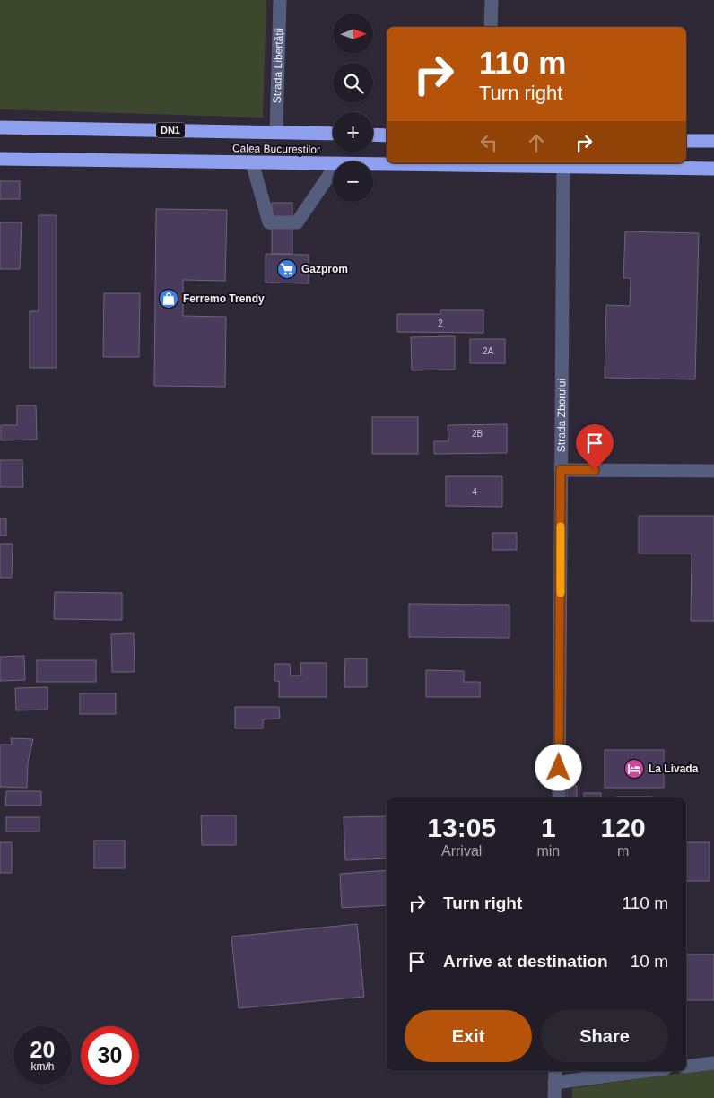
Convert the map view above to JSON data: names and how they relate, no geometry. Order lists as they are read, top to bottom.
{
  "streets": {
    "highway": ["DN1", "Calea Bucureștilor"],
    "street": ["Strada Libertății", "Strada Zborului"]
  },
  "crossings": [
    ["Strada Libertății", "Calea Bucureștilor"],
    ["Calea Bucureștilor", "Strada Zborului"]
  ],
  "places": {
    "supermarket": ["Gazprom"],
    "shop": ["Ferremo Trendy"],
    "hotel": ["La Livada"]
  },
  "house_numbers": [
    "2",
    "2A",
    "2B",
    "4"
  ],
  "north": "right",
  "page": {
    "map_buttons": ["+", "−"],
    "turn": ["110 m", "Turn right"],
    "eta": [
      "13:05",
      "Arrival",
      "1",
      "min",
      "120",
      "m"
    ],
    "list": [
      {
        "name": "Turn right",
        "value": "110 m"
      },
      {
        "name": "Arrive at destination",
        "value": "10 m"
      }
    ],
    "buttons": ["Exit", "Share"],
    "speed": "20 km/h",
    "limit": "30"
  }
}
